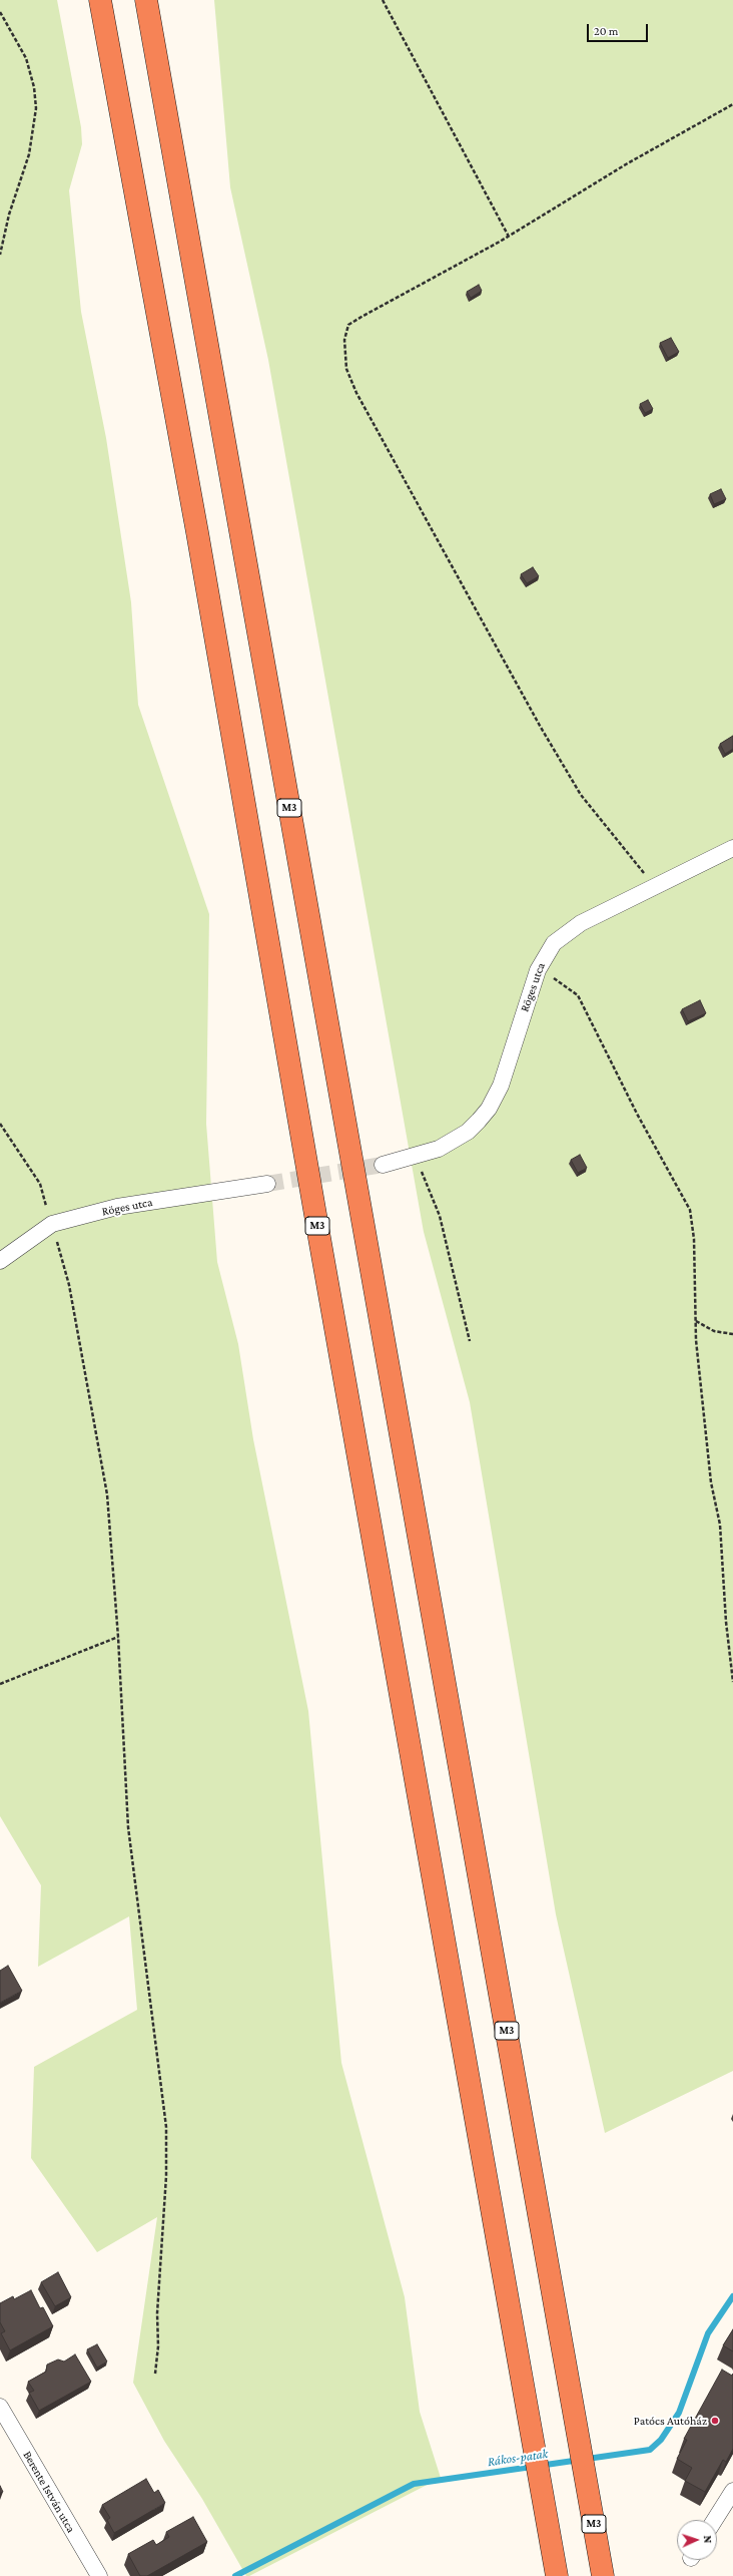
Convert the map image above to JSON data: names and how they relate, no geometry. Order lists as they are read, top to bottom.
{
  "streets": {
    "highway": ["M3"],
    "street": ["Röges utca", "Berente István utca"]
  },
  "water": ["Rákos-patak"],
  "places": ["Patócs Autóház"],
  "scale_bar": "20 m",
  "north": "right"
}
